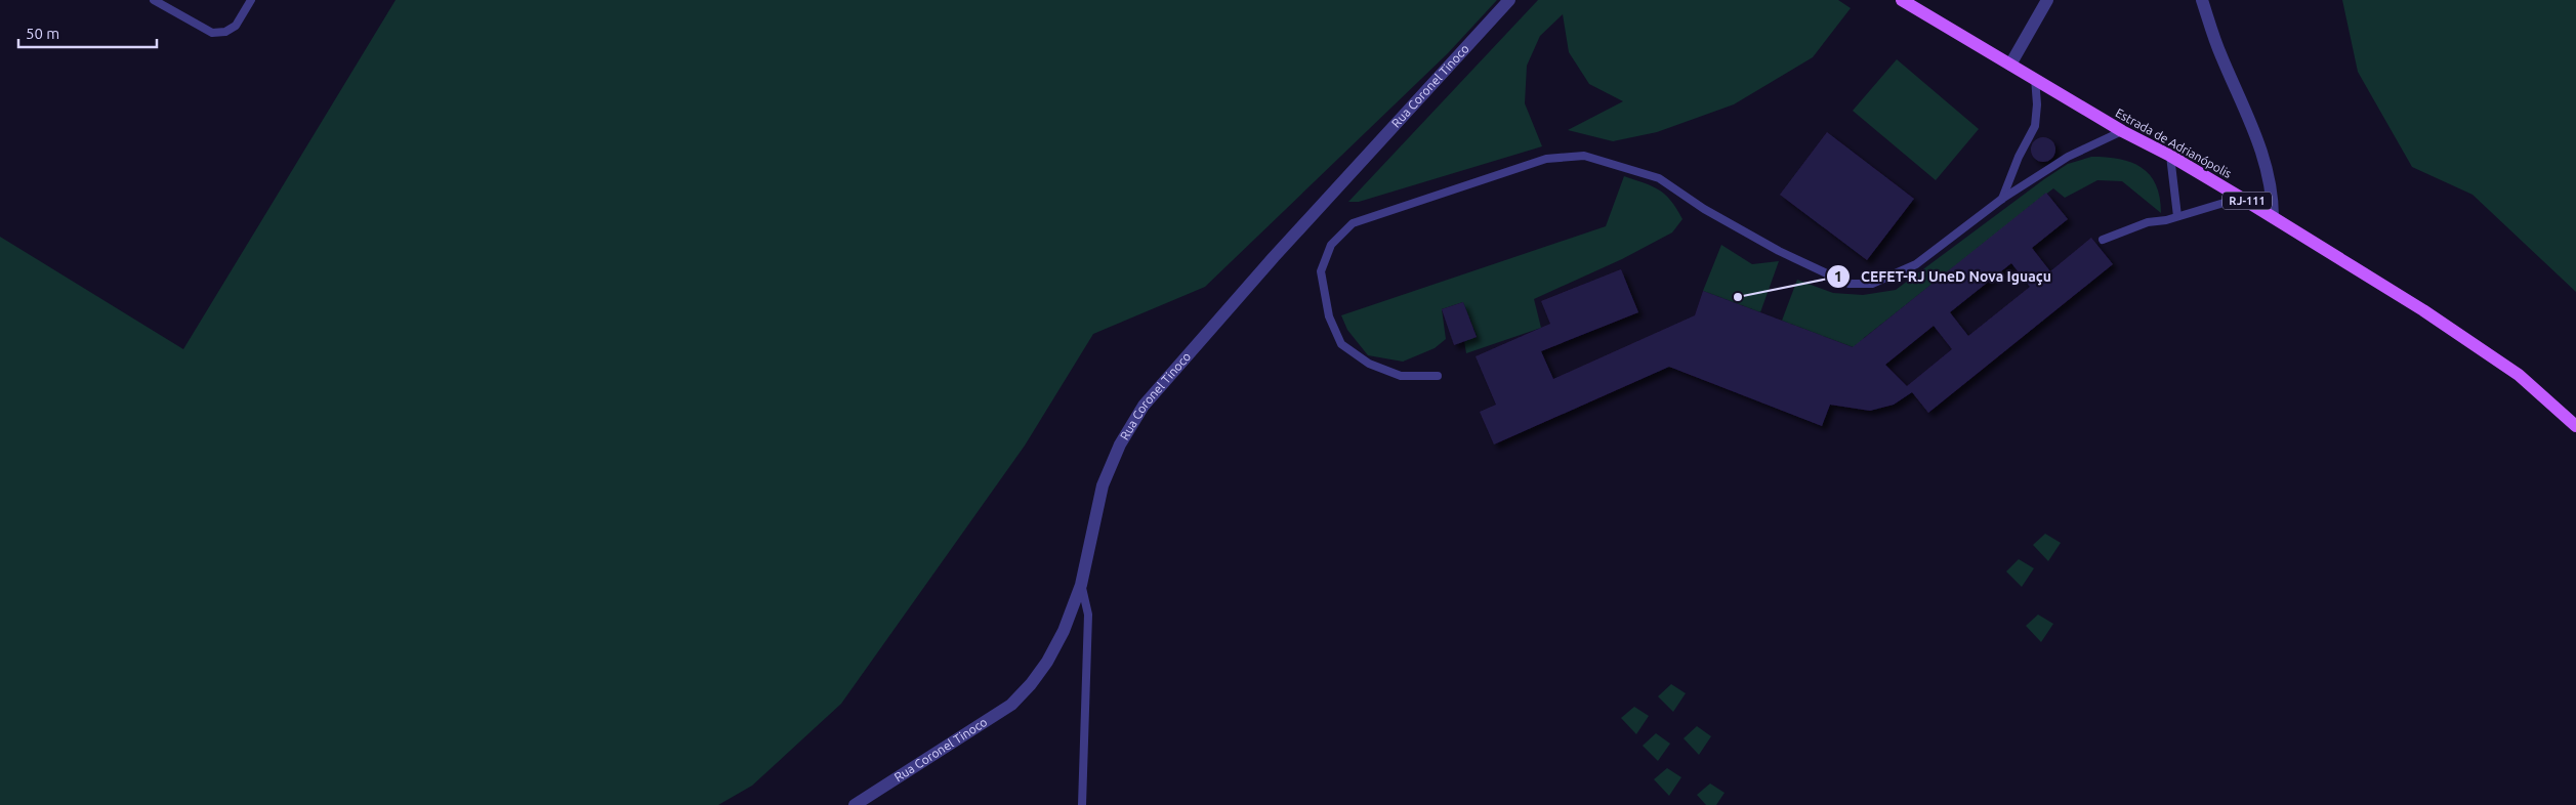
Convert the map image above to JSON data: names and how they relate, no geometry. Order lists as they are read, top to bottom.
{
  "streets": {
    "main road": ["Estrada de Adrianópolis", "RJ-111"],
    "street": ["Rua Coronel Tinoco"]
  },
  "places": ["CEFET-RJ UneD Nova Iguaçu"],
  "scale_bar": "50 m"
}
